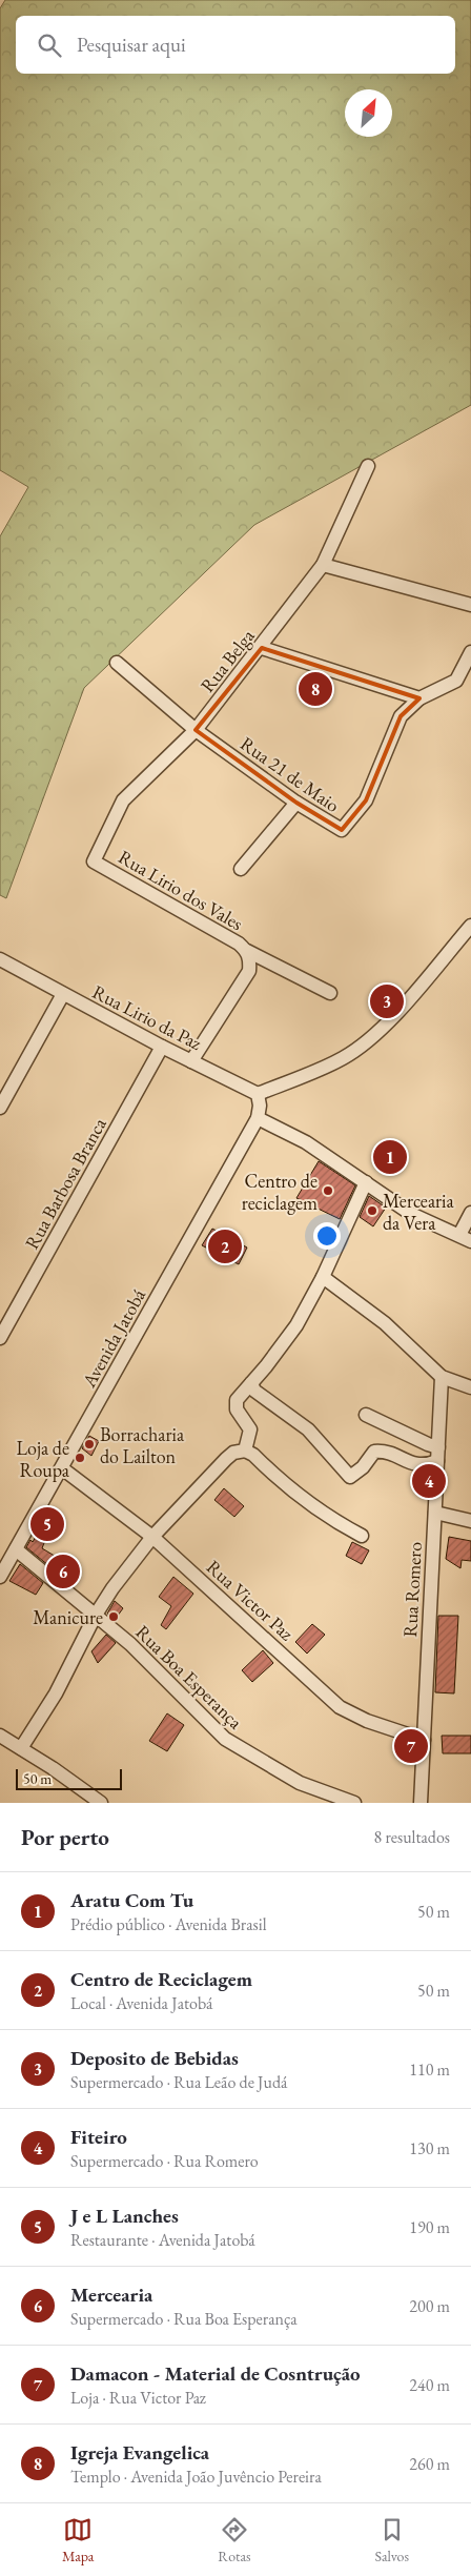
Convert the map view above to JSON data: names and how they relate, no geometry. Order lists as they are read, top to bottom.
{
  "streets": {
    "street": [
      "Rua Belga",
      "Rua 21 de Maio",
      "Rua Lirio dos Vales",
      "Rua Lirio da Paz",
      "Rua Barbosa Branca",
      "Avenida Jatobá",
      "Rua Romero",
      "Rua Victor Paz",
      "Rua Boa Esperança"
    ]
  },
  "crossings": [
    ["Rua Belga", "Rua 21 de Maio"],
    ["Rua Belga", "Rua Lirio dos Vales"],
    ["Rua Lirio dos Vales", "Rua Lirio da Paz"],
    ["Rua Lirio da Paz", "Rua Barbosa Branca"],
    ["Avenida Jatobá", "Rua Victor Paz"],
    ["Avenida Jatobá", "Rua Boa Esperança"],
    ["Rua Romero", "Rua Victor Paz"]
  ],
  "places": [
    "Centro de reciclagem",
    "Mercearia da Vera",
    "Borracharia do Lailton",
    "Loja de Roupa",
    "Manicure"
  ],
  "scale_bar": "50 m",
  "north": "top right",
  "page": {
    "search": "Pesquisar aqui",
    "pins": [
      "8",
      "3",
      "1",
      "2",
      "4",
      "5",
      "6",
      "7"
    ],
    "scale": "50 m",
    "heading": ["Por perto", "8 resultados"],
    "list": [
      {
        "mark": "1",
        "name": "Aratu Com Tu",
        "note": "Prédio público · Avenida Brasil",
        "value": "50 m"
      },
      {
        "mark": "2",
        "name": "Centro de Reciclagem",
        "note": "Local · Avenida Jatobá",
        "value": "50 m"
      },
      {
        "mark": "3",
        "name": "Deposito de Bebidas",
        "note": "Supermercado · Rua Leão de Judá",
        "value": "110 m"
      },
      {
        "mark": "4",
        "name": "Fiteiro",
        "note": "Supermercado · Rua Romero",
        "value": "130 m"
      },
      {
        "mark": "5",
        "name": "J e L Lanches",
        "note": "Restaurante · Avenida Jatobá",
        "value": "190 m"
      },
      {
        "mark": "6",
        "name": "Mercearia",
        "note": "Supermercado · Rua Boa Esperança",
        "value": "200 m"
      },
      {
        "mark": "7",
        "name": "Damacon - Material de Cosntrução",
        "note": "Loja · Rua Victor Paz",
        "value": "240 m"
      },
      {
        "mark": "8",
        "name": "Igreja Evangelica",
        "note": "Templo · Avenida João Juvêncio Pereira",
        "value": "260 m"
      }
    ],
    "nav": ["Mapa", "Rotas", "Salvos"]
  }
}
